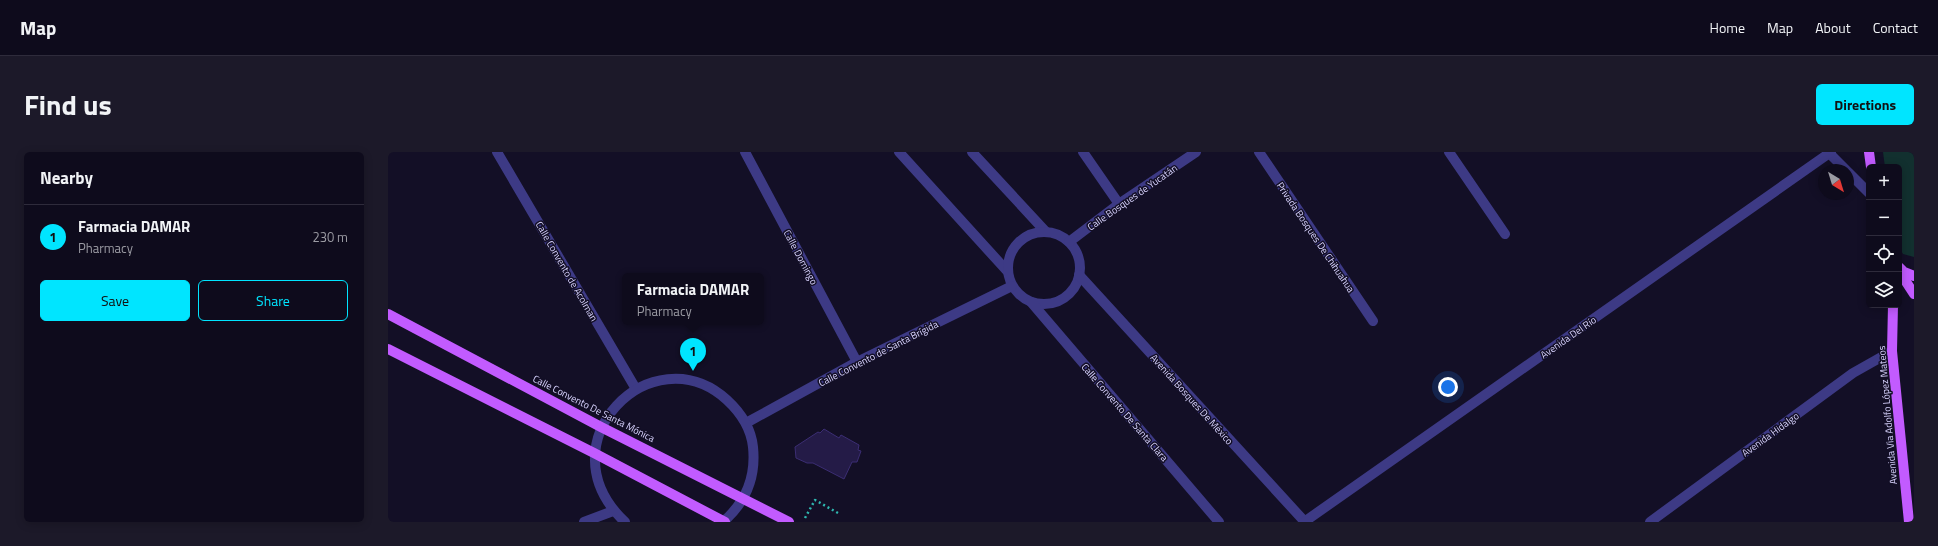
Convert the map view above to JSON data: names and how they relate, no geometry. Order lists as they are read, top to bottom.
{
  "streets": {
    "main road": ["Calle Convento De Santa Mónica", "Avenida Via Adolfo López Mateos"],
    "street": [
      "Calle Bosques de Yucatán",
      "Privada Bosques De Chihuahua",
      "Calle Domingo",
      "Calle Convento de Acolman",
      "Avenida Del Río",
      "Calle Convento de Santa Brígida",
      "Avenida Bosques De México",
      "Calle Convento De Santa Clara",
      "Avenida Hidalgo"
    ]
  },
  "crossings": [
    ["Calle Bosques de Yucatán", "Calle Convento de Santa Brígida"],
    ["Calle Bosques de Yucatán", "Avenida Bosques De México"],
    ["Calle Bosques de Yucatán", "Calle Convento De Santa Clara"],
    ["Calle Domingo", "Calle Convento de Santa Brígida"],
    ["Avenida Del Río", "Avenida Bosques De México"],
    ["Calle Convento de Santa Brígida", "Avenida Bosques De México"],
    ["Calle Convento de Santa Brígida", "Calle Convento De Santa Clara"],
    ["Avenida Bosques De México", "Calle Convento De Santa Clara"],
    ["Avenida Via Adolfo López Mateos", "Avenida Hidalgo"]
  ],
  "north": "bottom right",
  "page": {
    "header": "Map",
    "nav": [
      "Home",
      "Map",
      "About",
      "Contact"
    ],
    "title": "Find us",
    "buttons": [
      "Directions",
      ["Save", "Share"]
    ],
    "heading": "Nearby",
    "map_buttons": ["+", "−"],
    "list": [
      {
        "mark": "1",
        "name": "Farmacia DAMAR",
        "note": "Pharmacy",
        "value": "230 m"
      }
    ],
    "popup": ["Farmacia DAMAR", "Pharmacy"],
    "pins": "1"
  }
}
